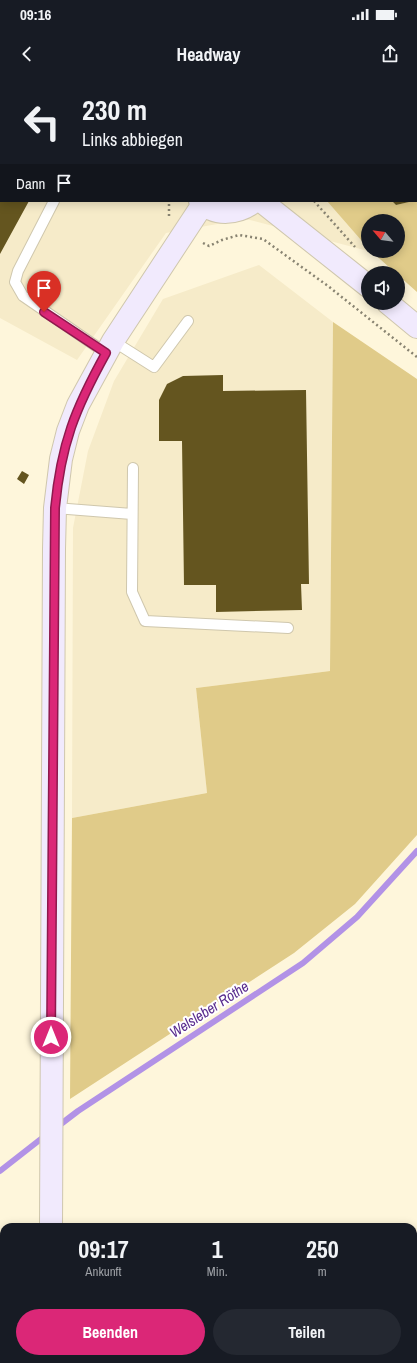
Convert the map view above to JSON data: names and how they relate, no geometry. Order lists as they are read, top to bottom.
{
  "water": ["Welsleber Röthe"],
  "north": "top left",
  "page": {
    "status": "09:16",
    "header": "Headway",
    "turn": ["230 m", "Links abbiegen"],
    "then": "Dann",
    "eta": [
      "09:17",
      "Ankunft",
      "1",
      "Min.",
      "250",
      "m"
    ],
    "buttons": ["Beenden", "Teilen"]
  }
}
